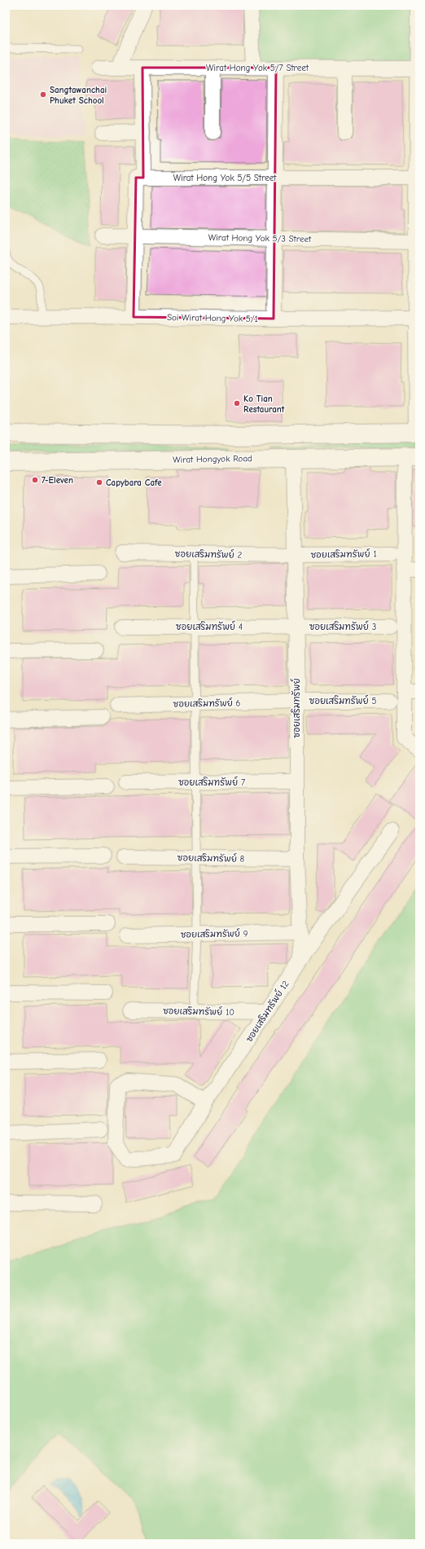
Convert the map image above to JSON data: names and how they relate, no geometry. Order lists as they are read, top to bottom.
{
  "streets": {
    "main road": ["Wirat Hongyok Road"],
    "street": [
      "Wirat Hong Yok 5/7 Street",
      "Wirat Hong Yok 5/5 Street",
      "Wirat Hong Yok 5/3 Street",
      "Soi Wirat Hong Yok 5/1",
      "ซอยเสริมทรัพย์ 2",
      "ซอยเสริมทรัพย์ 1",
      "ซอยเสริมทรัพย์ 4",
      "ซอยเสริมทรัพย์ 3",
      "ซอยเสริมทรัพย์ 5",
      "ซอยเสริมทรัพย์ 6",
      "ซอยเสริมทรัพย์",
      "ซอยเสริมทรัพย์ 7",
      "ซอยเสริมทรัพย์ 8",
      "ซอยเสริมทรัพย์ 9",
      "ซอยเสริมทรัพย์ 10",
      "ซอยเสริมทรัพย์ 12"
    ]
  },
  "crossings": [
    ["Wirat Hongyok Road", "ซอยเสริมทรัพย์"],
    ["ซอยเสริมทรัพย์ 2", "ซอยเสริมทรัพย์ 1"],
    ["ซอยเสริมทรัพย์ 2", "ซอยเสริมทรัพย์"],
    ["ซอยเสริมทรัพย์ 1", "ซอยเสริมทรัพย์"],
    ["ซอยเสริมทรัพย์ 4", "ซอยเสริมทรัพย์ 3"],
    ["ซอยเสริมทรัพย์ 4", "ซอยเสริมทรัพย์"],
    ["ซอยเสริมทรัพย์ 3", "ซอยเสริมทรัพย์"],
    ["ซอยเสริมทรัพย์ 5", "ซอยเสริมทรัพย์ 6"],
    ["ซอยเสริมทรัพย์ 5", "ซอยเสริมทรัพย์"],
    ["ซอยเสริมทรัพย์ 6", "ซอยเสริมทรัพย์"],
    ["ซอยเสริมทรัพย์", "ซอยเสริมทรัพย์ 7"],
    ["ซอยเสริมทรัพย์", "ซอยเสริมทรัพย์ 8"],
    ["ซอยเสริมทรัพย์", "ซอยเสริมทรัพย์ 9"],
    ["ซอยเสริมทรัพย์", "ซอยเสริมทรัพย์ 12"],
    ["ซอยเสริมทรัพย์ 10", "ซอยเสริมทรัพย์ 12"]
  ],
  "places": [
    "Sangtawanchai Phuket School",
    "Ko Tian Restaurant",
    "7-Eleven",
    "Capybara Cafe"
  ]
}
